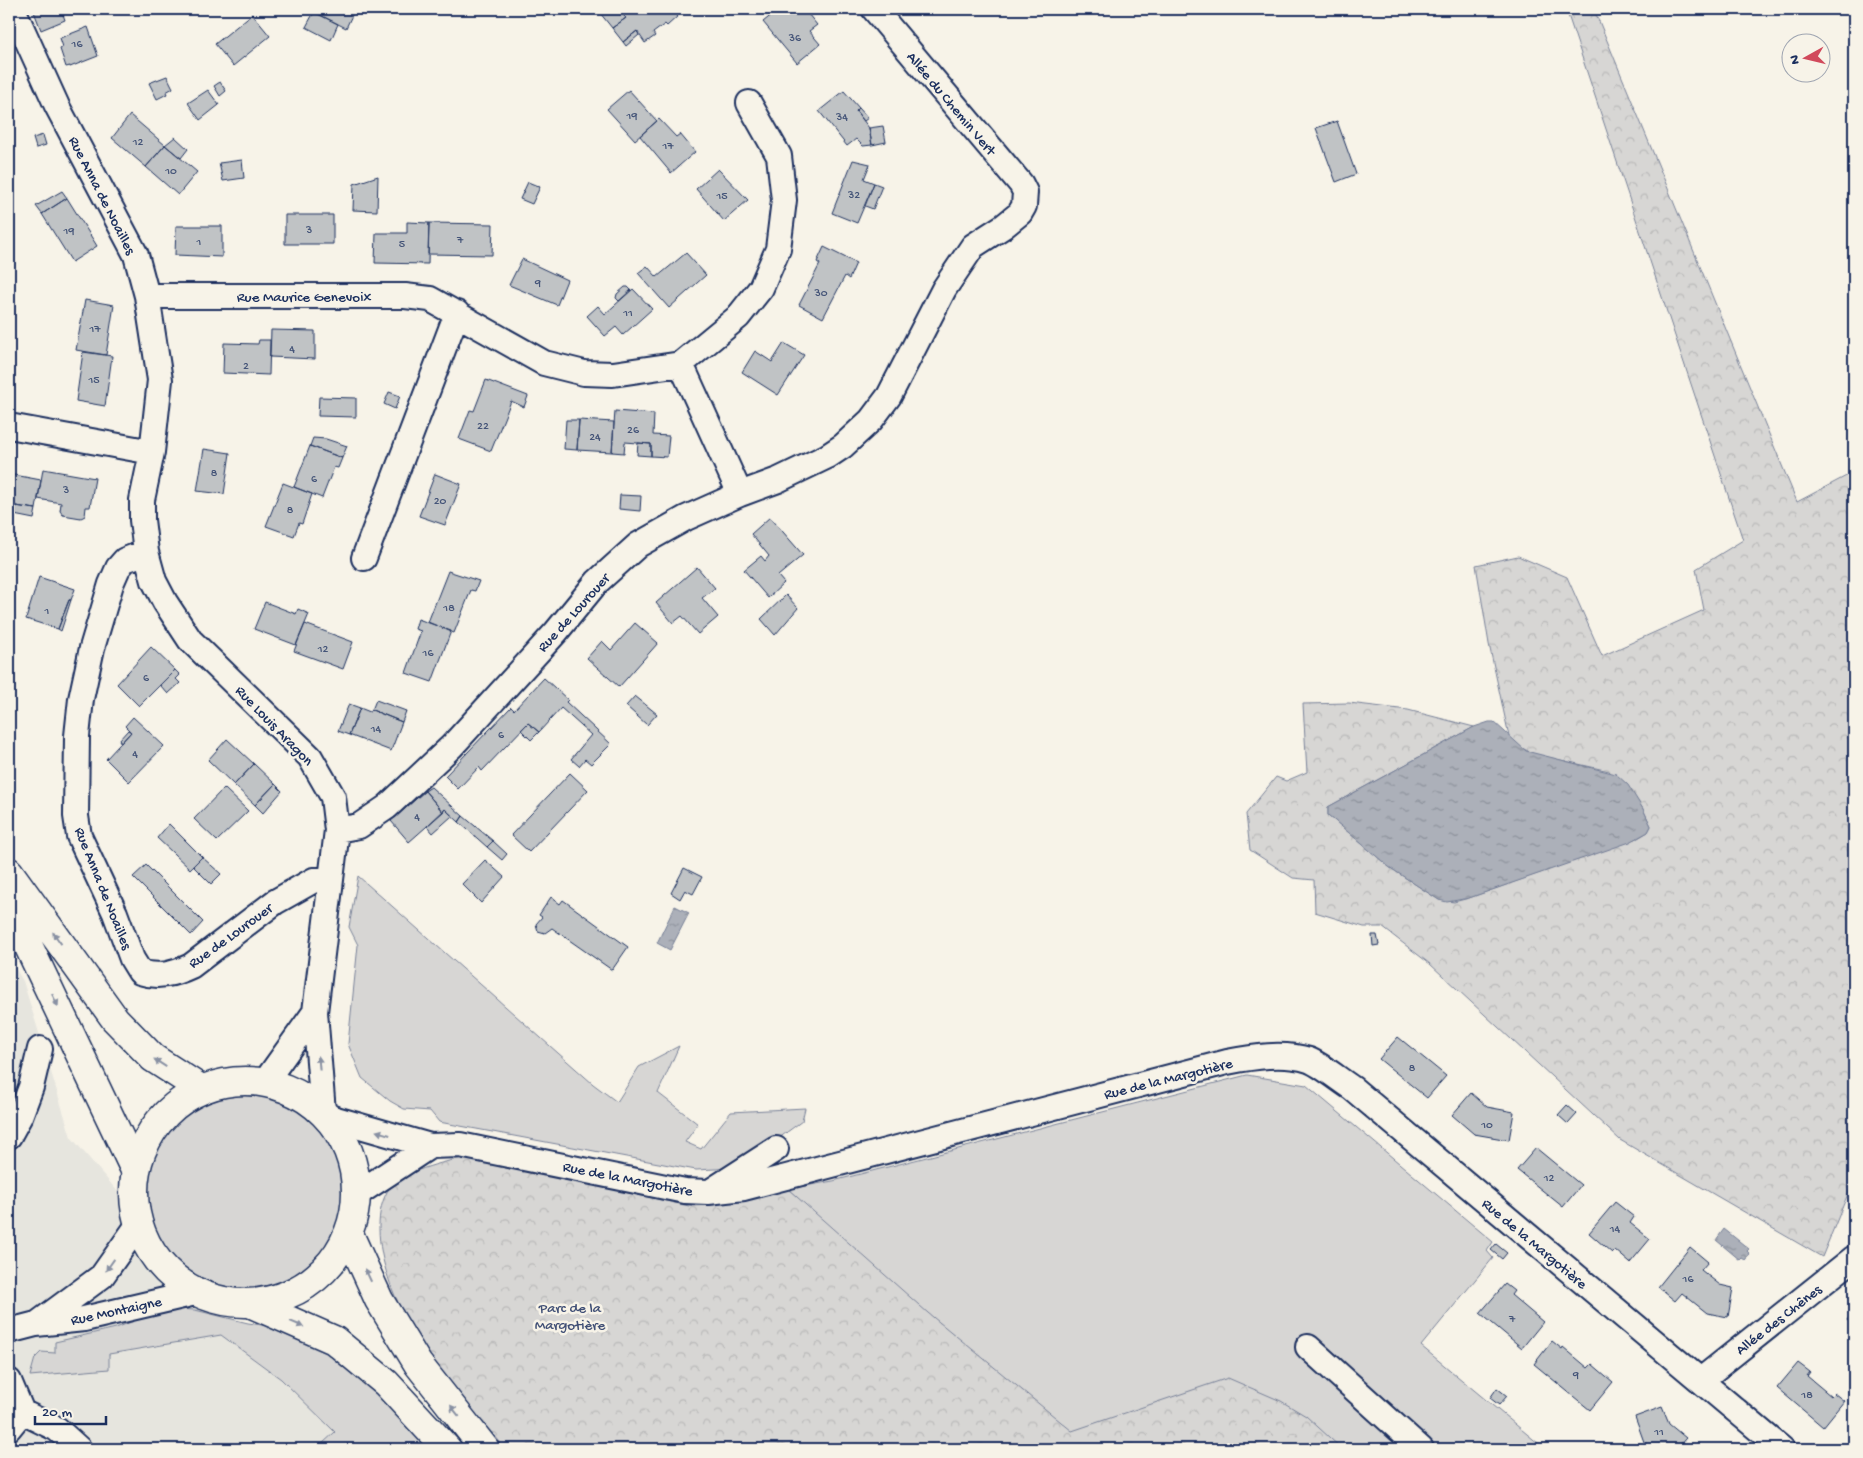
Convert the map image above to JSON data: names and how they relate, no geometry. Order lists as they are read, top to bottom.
{
  "streets": {
    "street": [
      "Allée du Chemin Vert",
      "Rue Anna de Noailles",
      "Rue Maurice Genevoix",
      "Rue de Lourouer",
      "Rue Louis Aragon",
      "Rue de la Margotière",
      "Rue Montaigne",
      "Allée des Chênes"
    ]
  },
  "crossings": [
    ["Allée du Chemin Vert", "Rue de Lourouer"],
    ["Rue Anna de Noailles", "Rue Maurice Genevoix"],
    ["Rue Anna de Noailles", "Rue de Lourouer"],
    ["Rue Anna de Noailles", "Rue Louis Aragon"],
    ["Rue de Lourouer", "Rue Louis Aragon"],
    ["Rue Louis Aragon", "Rue de la Margotière"],
    ["Rue de la Margotière", "Allée des Chênes"]
  ],
  "one_way": ["Rue Montaigne"],
  "parks": ["Parc de la Margotière"],
  "house_numbers": [
    "36",
    "16",
    "19",
    "34",
    "12",
    "17",
    "10",
    "32",
    "15",
    "3",
    "19",
    "7",
    "1",
    "5",
    "9",
    "30",
    "11",
    "17",
    "4",
    "2",
    "15",
    "22",
    "26",
    "24",
    "8",
    "6",
    "3",
    "20",
    "8",
    "18",
    "1",
    "12",
    "16",
    "6",
    "14",
    "6",
    "4",
    "4",
    "8",
    "10",
    "12",
    "14",
    "16",
    "7",
    "9",
    "18",
    "11"
  ],
  "scale_bar": "20 m",
  "north": "left"
}
